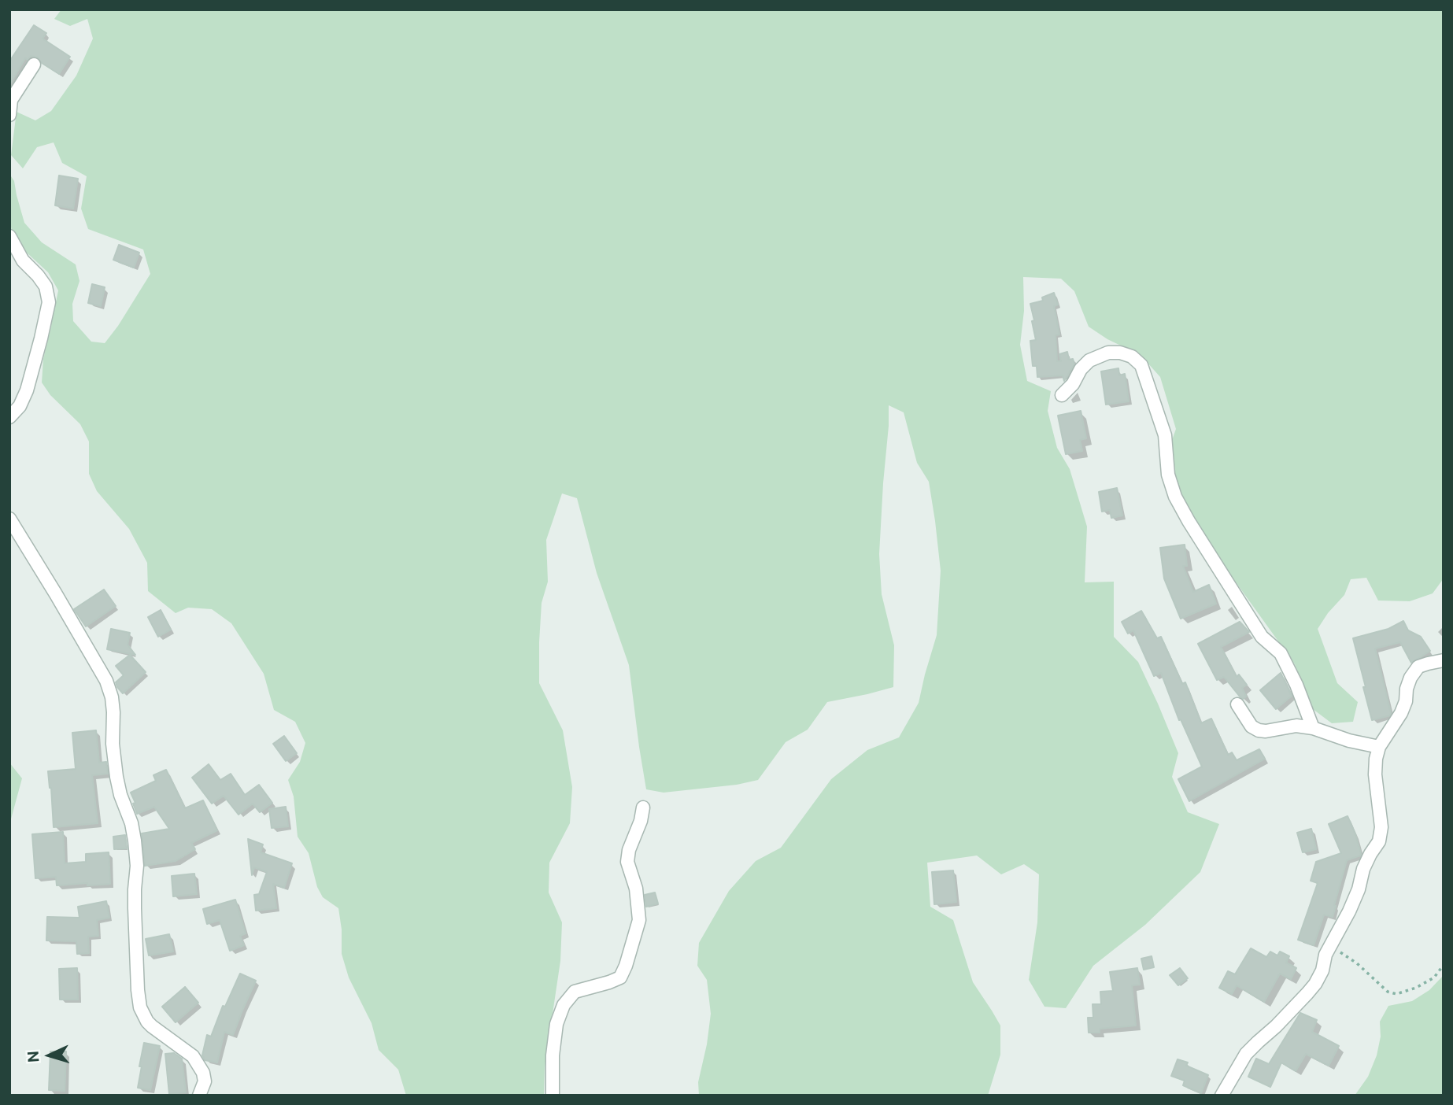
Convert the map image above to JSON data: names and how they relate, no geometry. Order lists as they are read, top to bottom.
{
  "north": "left"
}
